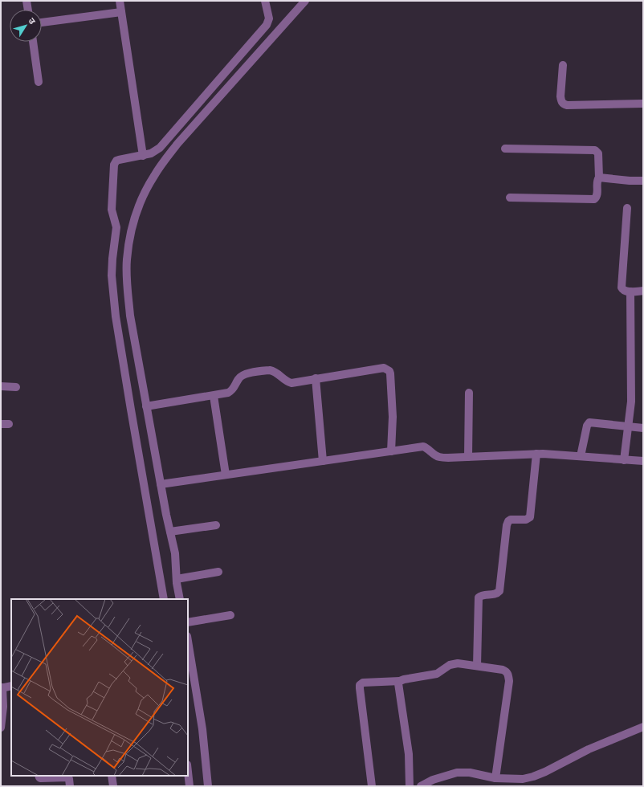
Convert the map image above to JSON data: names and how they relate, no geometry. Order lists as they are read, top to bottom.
{
  "north": "top right"
}
